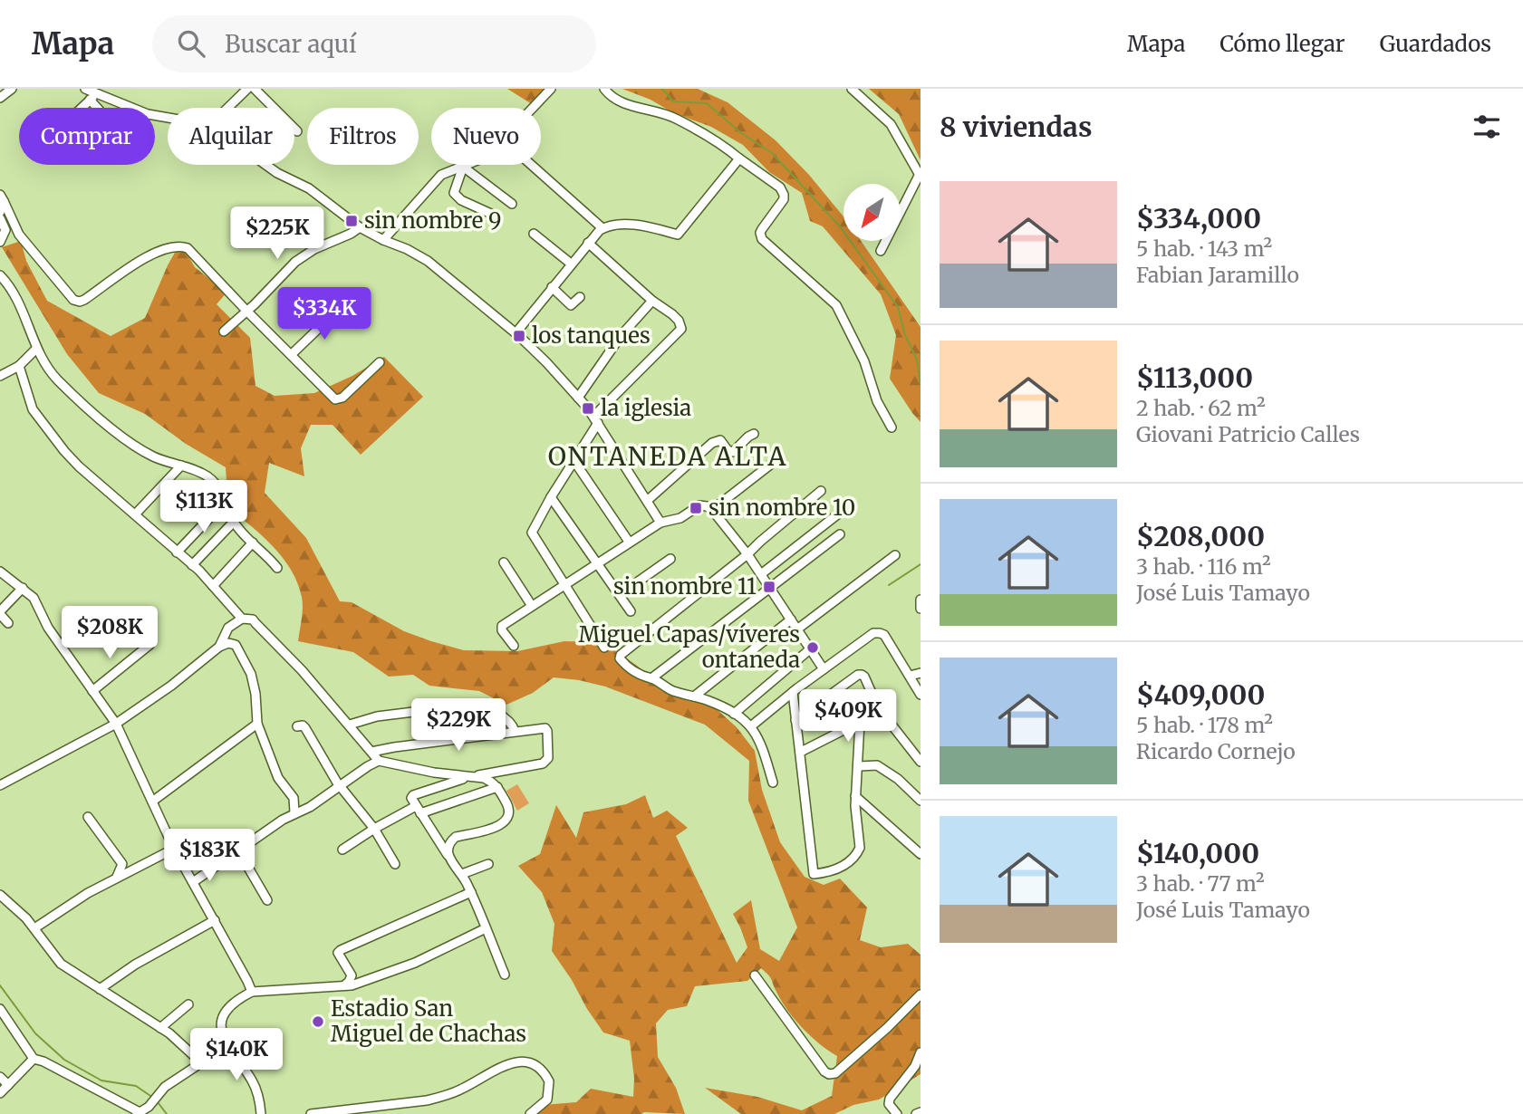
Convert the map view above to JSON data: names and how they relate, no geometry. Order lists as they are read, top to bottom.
{
  "districts": ["ONTANEDA ALTA"],
  "places": {
    "transit": [
      "sin nombre 9",
      "los tanques",
      "la iglesia",
      "sin nombre 10",
      "sin nombre 11"
    ],
    "other": ["Miguel Capas/víveres ontaneda", "Estadio San Miguel de Chachas"]
  },
  "north": "bottom left",
  "page": {
    "header": "Mapa",
    "search": "Buscar aquí",
    "nav": ["Mapa", "Cómo llegar", "Guardados"],
    "heading": "8 viviendas",
    "chip": [
      "Comprar",
      "Alquilar",
      "Filtros",
      "Nuevo"
    ],
    "list": [
      {
        "name": "$334,000",
        "note": "5 hab. · 143 m² · Fabian Jaramillo"
      },
      {
        "name": "$113,000",
        "note": "2 hab. · 62 m² · Giovani Patricio Calles"
      },
      {
        "name": "$208,000",
        "note": "3 hab. · 116 m² · José Luis Tamayo"
      },
      {
        "name": "$409,000",
        "note": "5 hab. · 178 m² · Ricardo Cornejo"
      },
      {
        "name": "$140,000",
        "note": "3 hab. · 77 m² · José Luis Tamayo"
      }
    ],
    "price": [
      "$225K",
      "$334K",
      "$113K",
      "$208K",
      "$409K",
      "$229K",
      "$183K",
      "$140K"
    ]
  }
}
